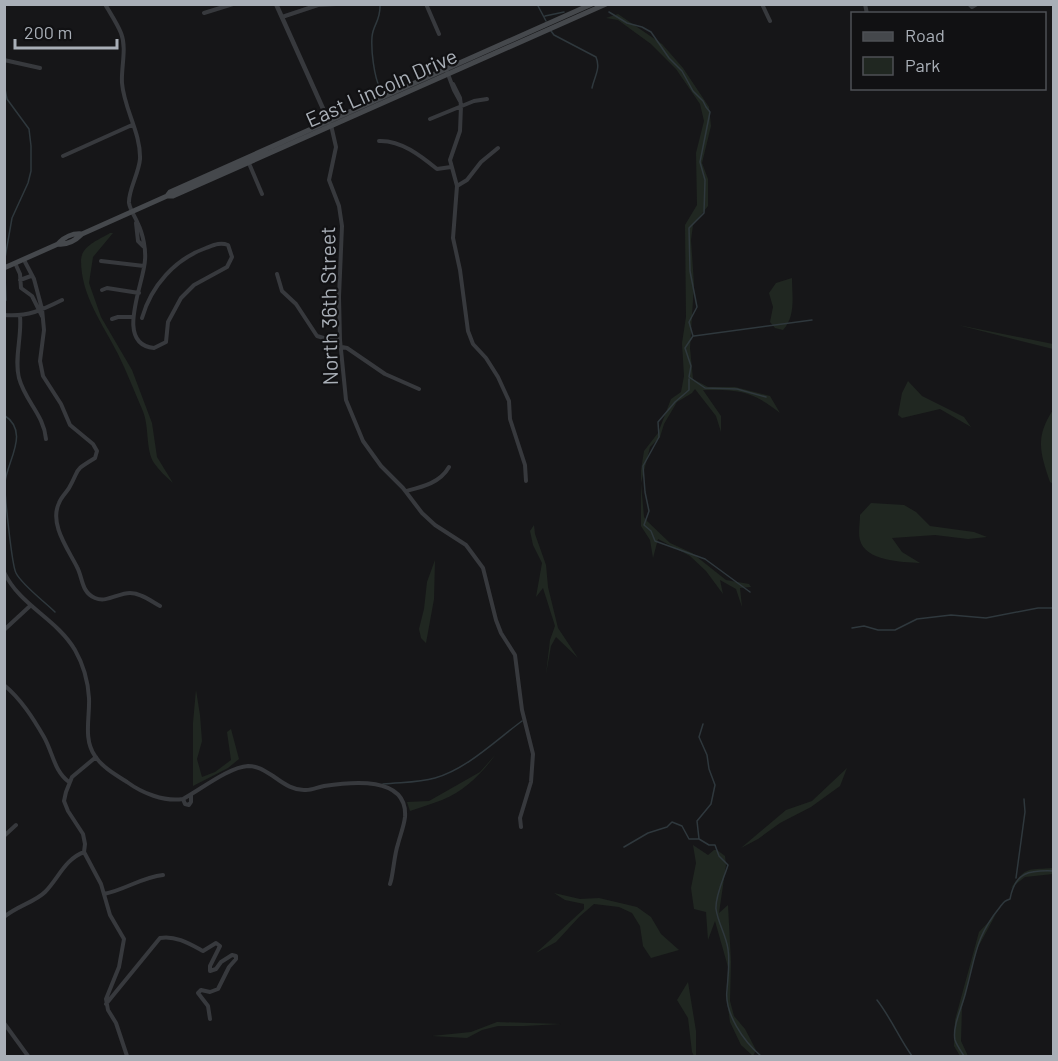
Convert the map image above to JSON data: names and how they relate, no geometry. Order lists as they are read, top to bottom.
{
  "streets": {
    "main road": ["East Lincoln Drive"],
    "street": ["North 36th Street"]
  },
  "crossings": [
    ["East Lincoln Drive", "North 36th Street"]
  ],
  "legend": ["Road", "Park"],
  "scale_bar": "200 m"
}
